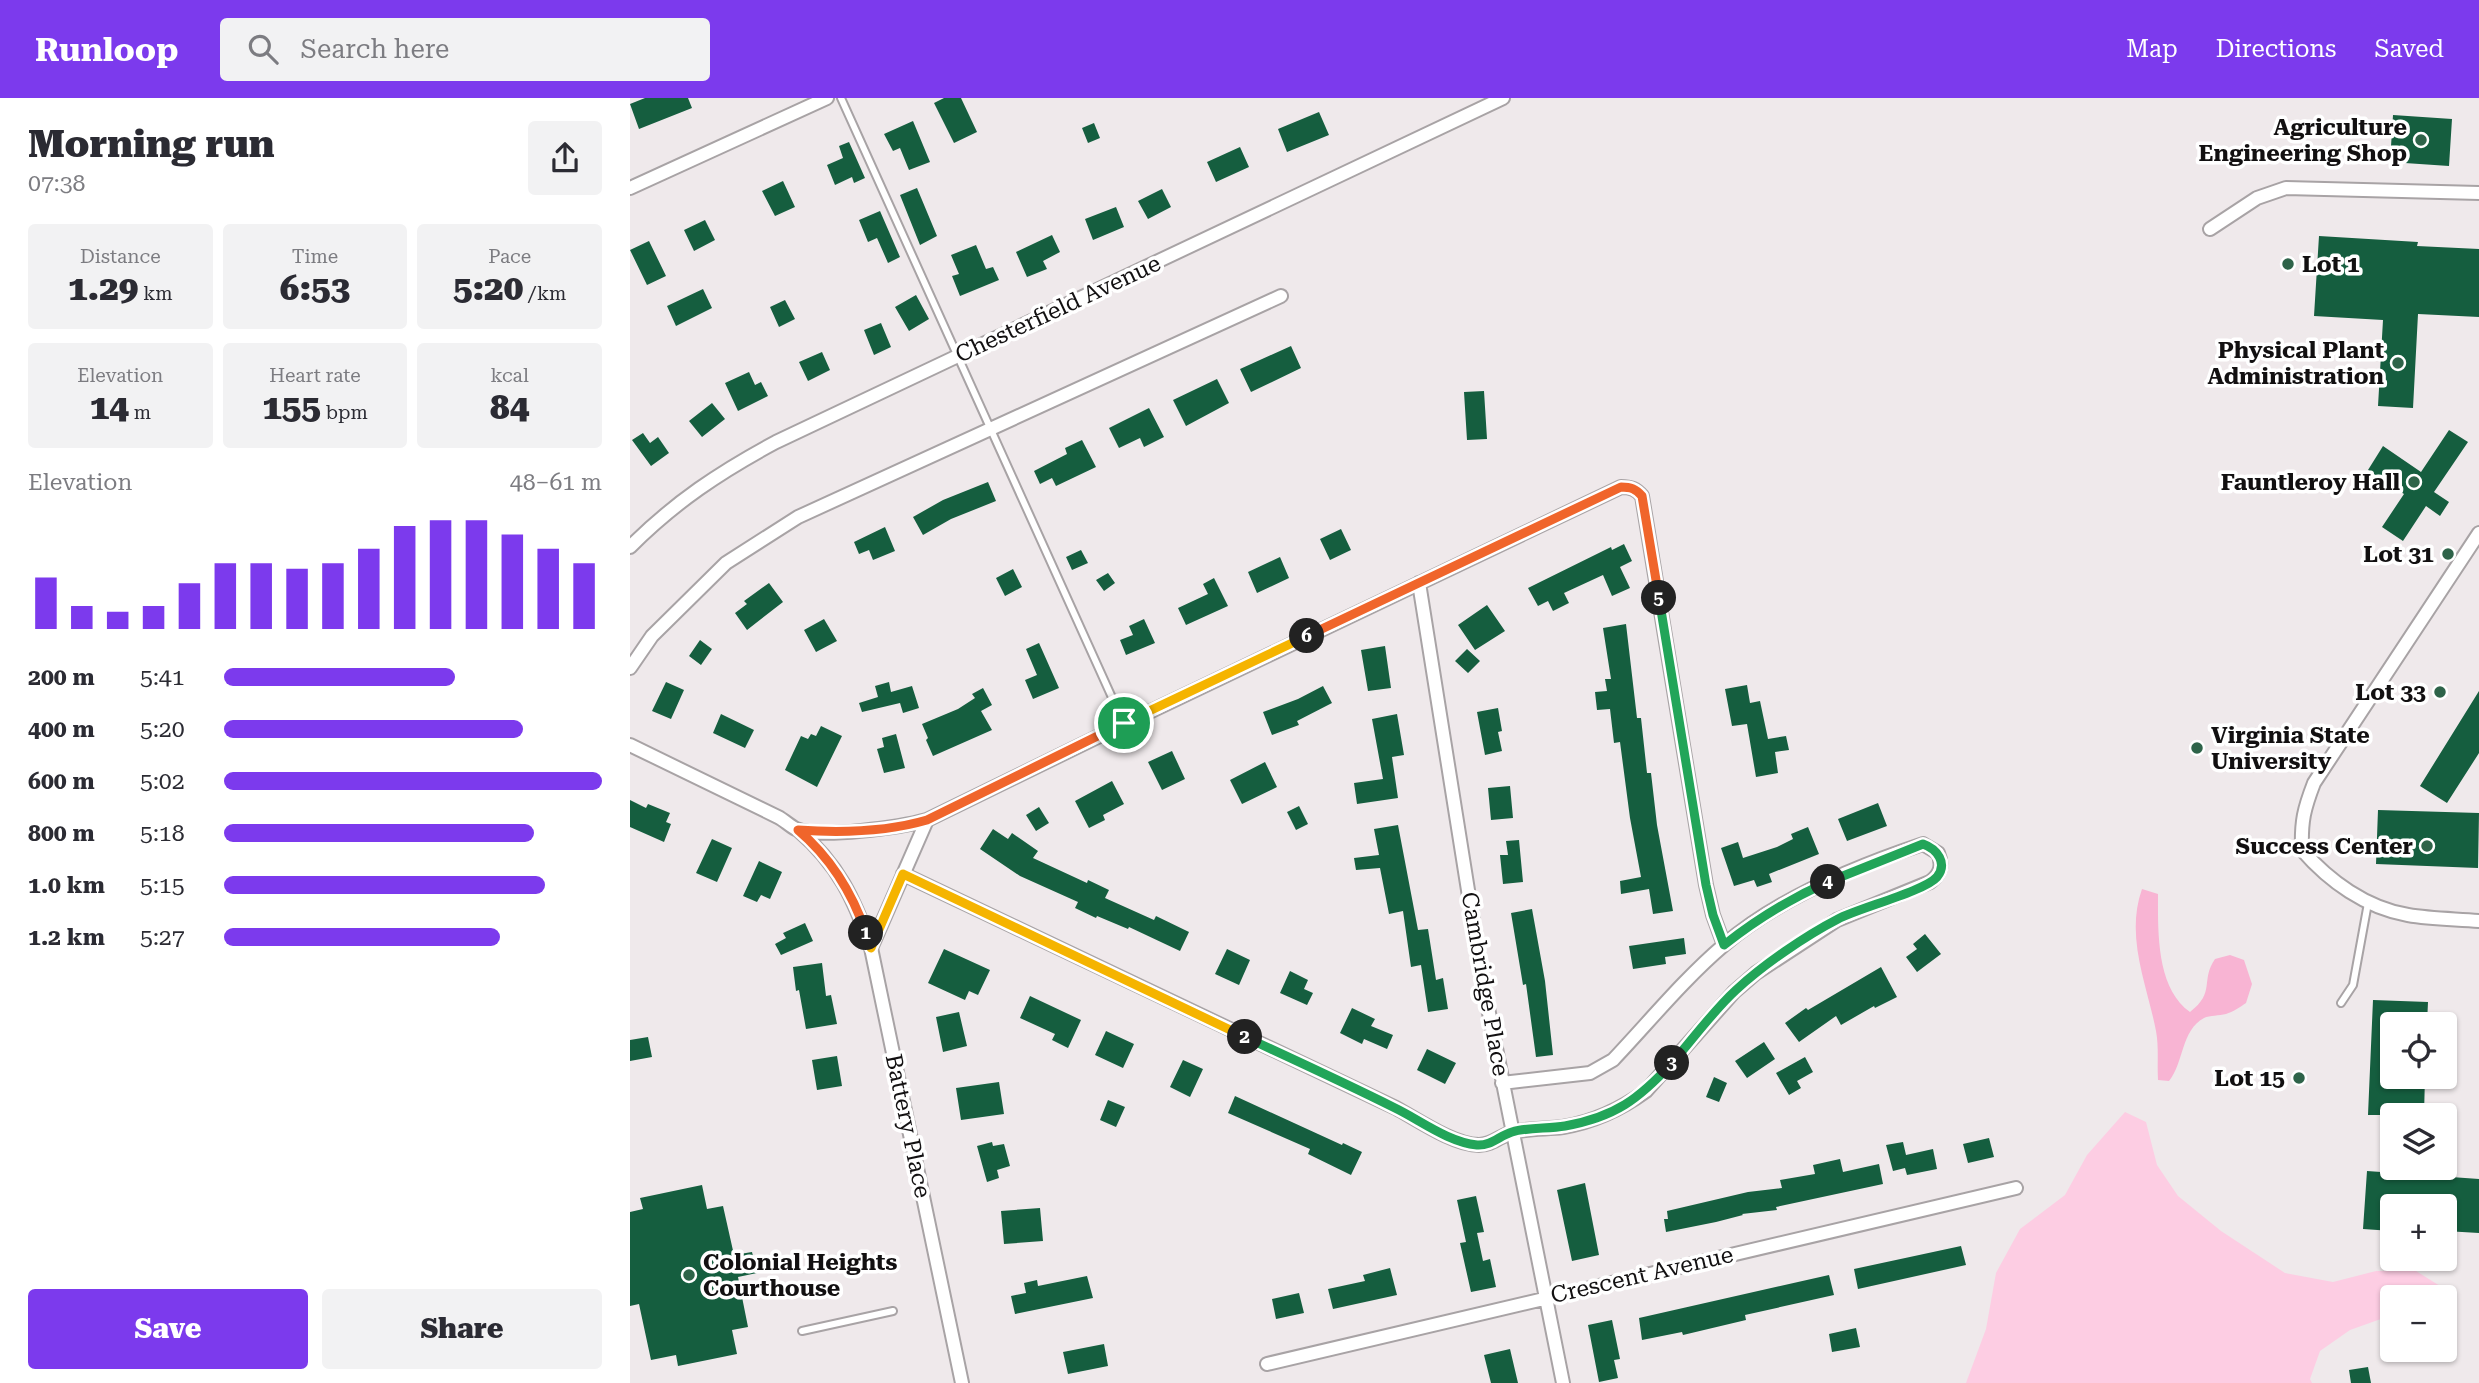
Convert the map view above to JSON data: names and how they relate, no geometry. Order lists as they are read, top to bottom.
{
  "streets": {
    "street": [
      "Chesterfield Avenue",
      "Cambridge Place",
      "Battery Place",
      "Crescent Avenue"
    ]
  },
  "crossings": [
    ["Cambridge Place", "Crescent Avenue"]
  ],
  "places": [
    "Agriculture Engineering Shop",
    "Lot 1",
    "Physical Plant Administration",
    "Fauntleroy Hall",
    "Lot 31",
    "Lot 33",
    "Virginia State University",
    "Success Center",
    "Lot 15",
    "Colonial Heights Courthouse"
  ],
  "page": {
    "header": "Runloop",
    "search": "Search here",
    "nav": ["Map", "Directions", "Saved"],
    "heading": ["Morning run", "07:38"],
    "stats": [
      ["Distance", "1.29 km"],
      ["Time", "6:53"],
      ["Pace", "5:20 /km"],
      ["Elevation", "14 m"],
      ["Heart rate", "155 bpm"],
      ["kcal", "84"]
    ],
    "chart": ["Elevation", "48–61 m"],
    "pins": [
      "5",
      "6",
      "4",
      "1",
      "2",
      "3"
    ],
    "list": [
      {
        "name": "200 m",
        "note": "5:41"
      },
      {
        "name": "400 m",
        "note": "5:20"
      },
      {
        "name": "600 m",
        "note": "5:02"
      },
      {
        "name": "800 m",
        "note": "5:18"
      },
      {
        "name": "1.0 km",
        "note": "5:15"
      },
      {
        "name": "1.2 km",
        "note": "5:27"
      }
    ],
    "map_buttons": ["+", "−"],
    "buttons": ["Save", "Share"]
  }
}
